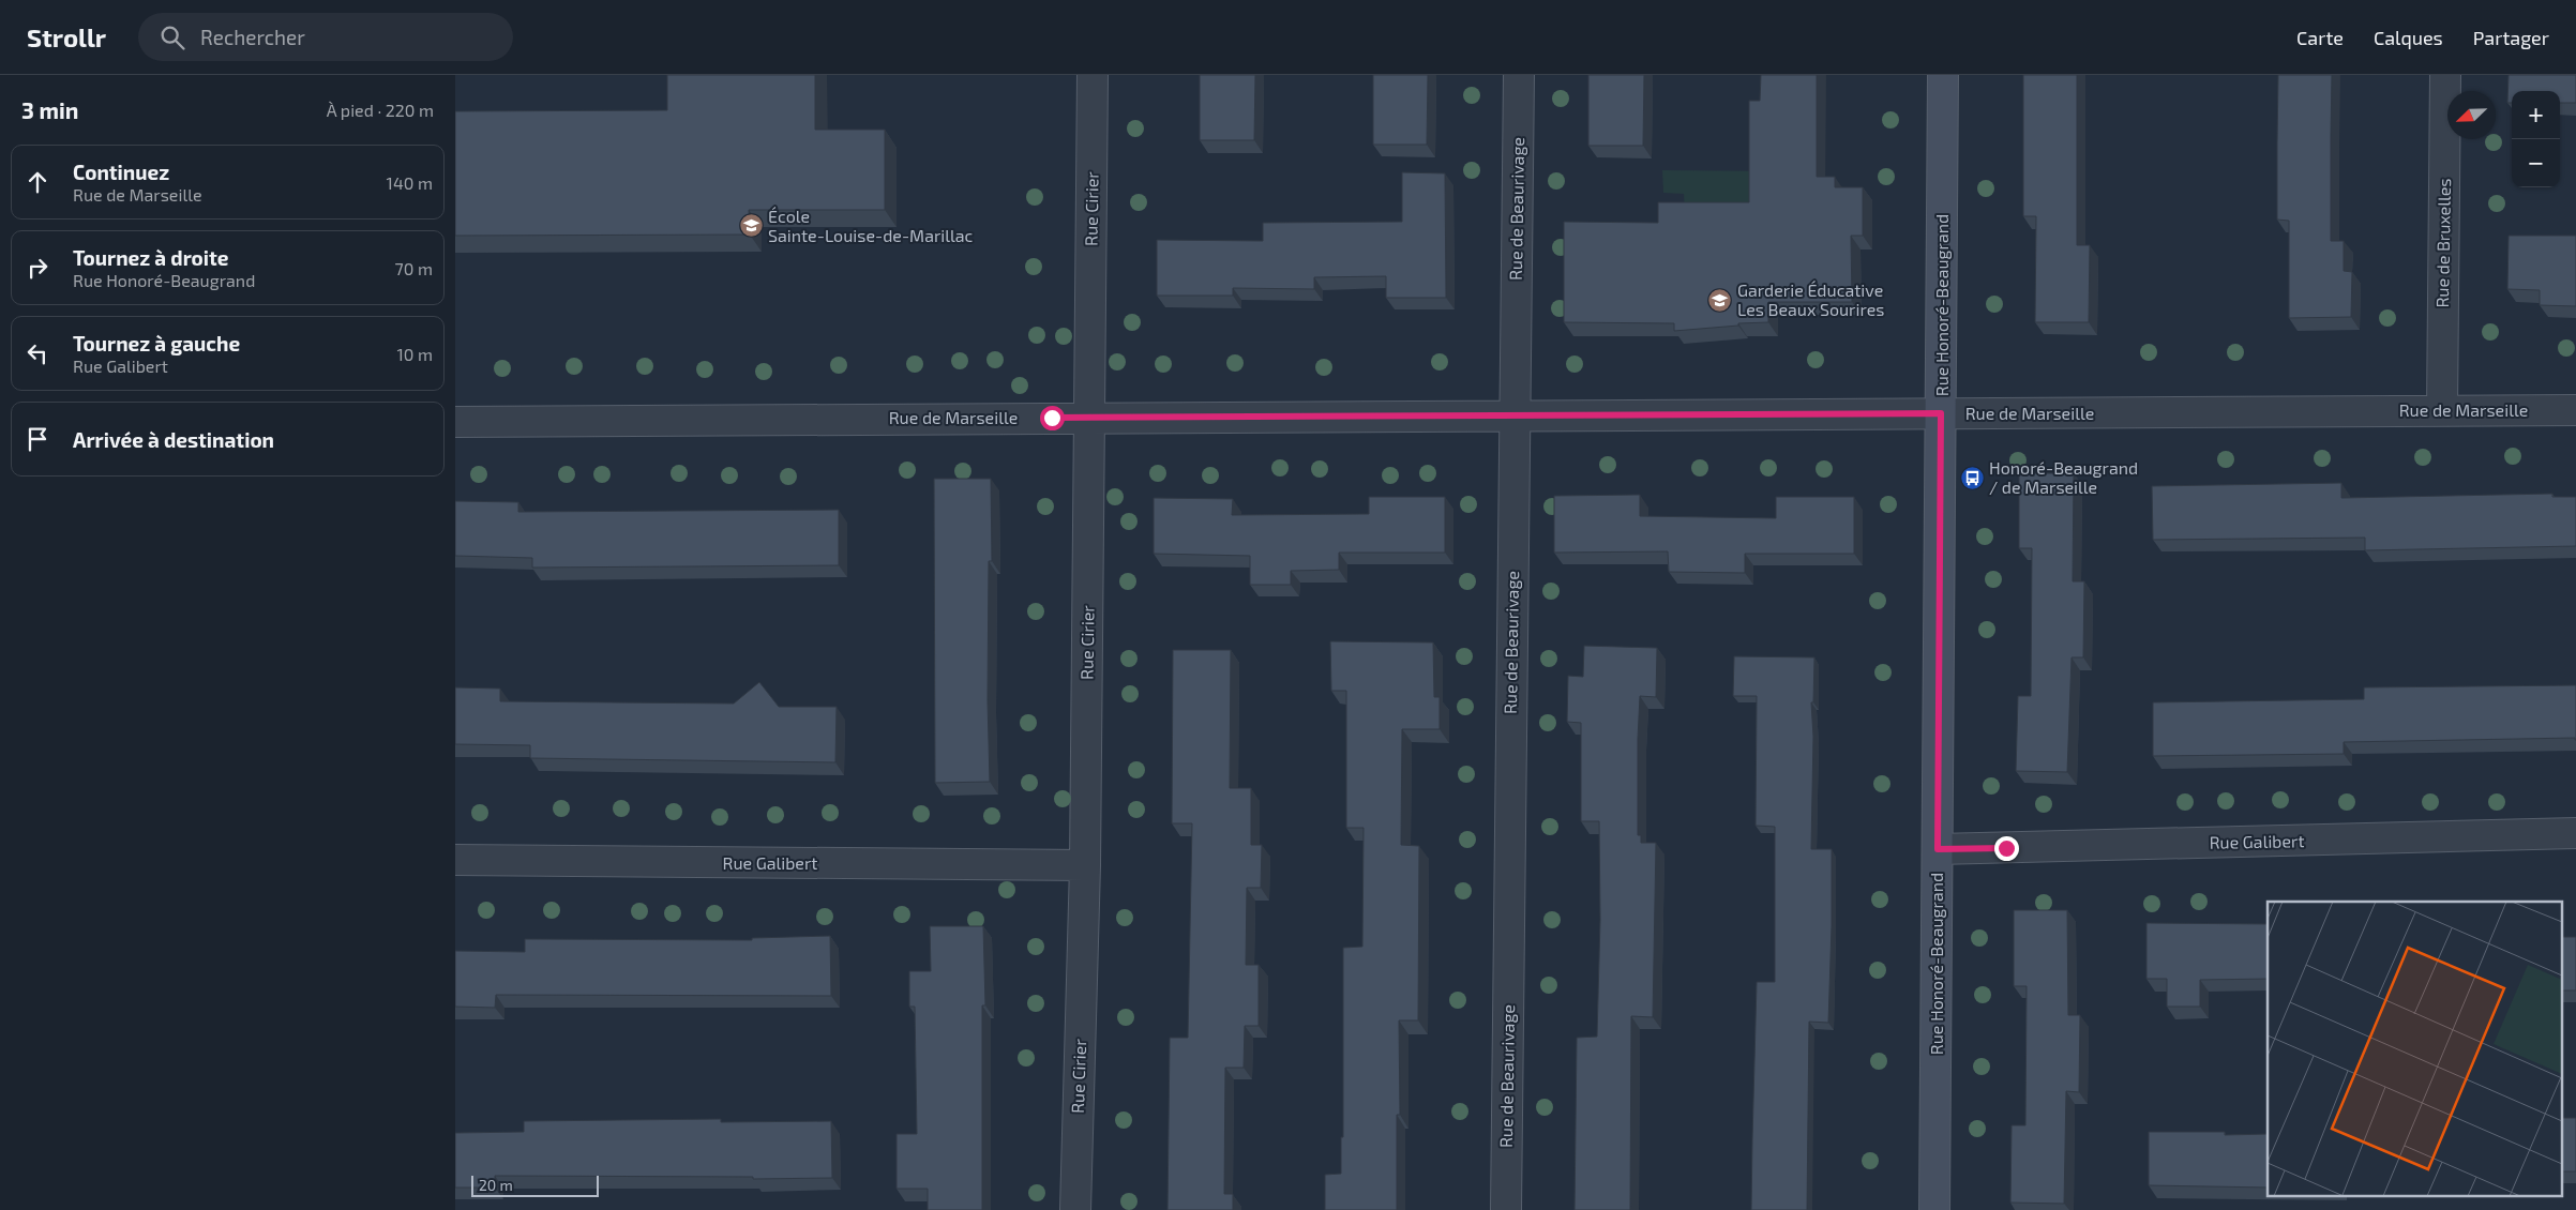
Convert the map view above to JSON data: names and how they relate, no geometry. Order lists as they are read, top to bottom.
{
  "streets": {
    "street": [
      "Rue Cirier",
      "Rue de Beaurivage",
      "Rue de Bruxelles",
      "Rue Honoré-Beaugrand",
      "Rue de Marseille",
      "Rue Galibert"
    ]
  },
  "crossings": [
    ["Rue Cirier", "Rue de Marseille"],
    ["Rue Cirier", "Rue Galibert"],
    ["Rue de Beaurivage", "Rue de Marseille"],
    ["Rue de Bruxelles", "Rue de Marseille"],
    ["Rue Honoré-Beaugrand", "Rue de Marseille"],
    ["Rue Honoré-Beaugrand", "Rue Galibert"]
  ],
  "places": {
    "school or university": ["École Sainte-Louise-de-Marillac", "Garderie Éducative Les Beaux Sourires"],
    "bus stop": ["Honoré-Beaugrand / de Marseille"]
  },
  "scale_bar": "20 m",
  "north": "bottom left",
  "page": {
    "header": "Strollr",
    "search": "Rechercher",
    "nav": ["Carte", "Calques", "Partager"],
    "heading": ["3 min", "À pied · 220 m"],
    "map_buttons": ["+", "−"],
    "list": [
      ["Continuez", "Rue de Marseille", "140 m"],
      ["Tournez à droite", "Rue Honoré-Beaugrand", "70 m"],
      ["Tournez à gauche", "Rue Galibert", "10 m"],
      "Arrivée à destination"
    ],
    "scale": "20 m"
  }
}
